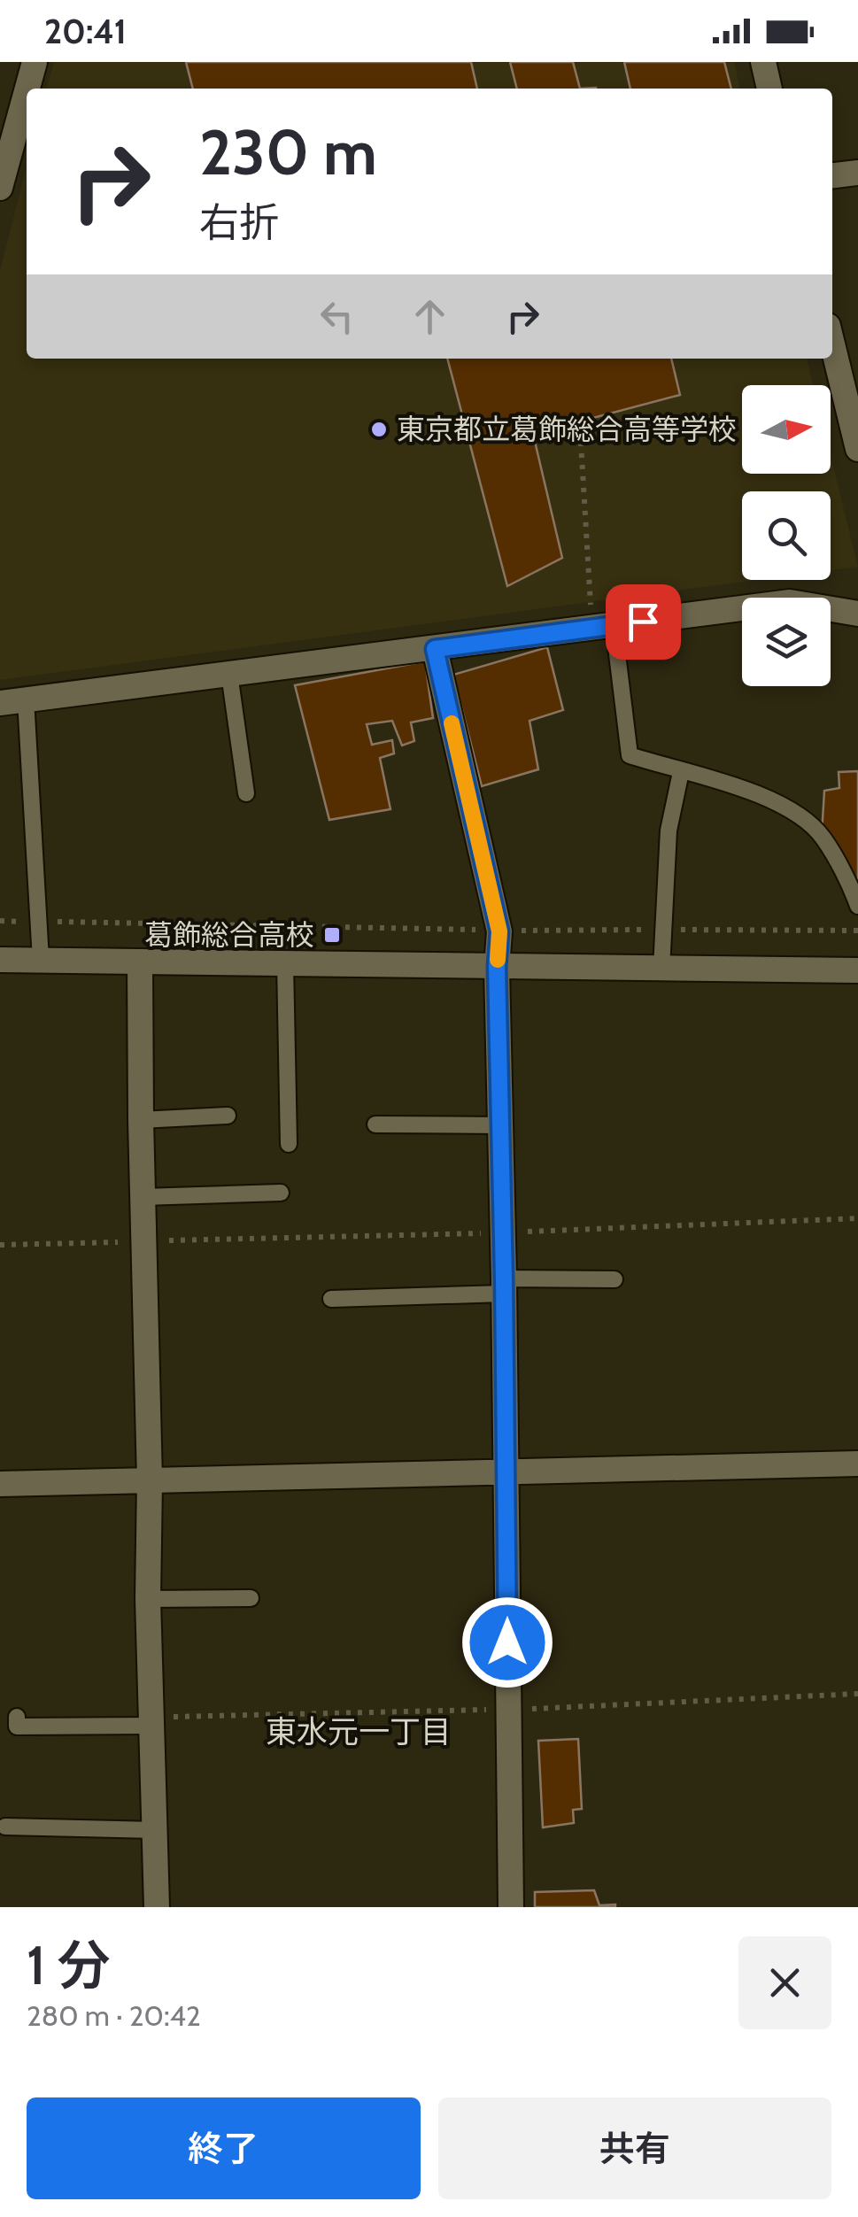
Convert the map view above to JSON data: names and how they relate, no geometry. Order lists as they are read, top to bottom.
{
  "districts": ["東水元一丁目"],
  "places": {
    "other": ["東京都立葛飾総合高等学校"],
    "transit": ["葛飾総合高校"]
  },
  "north": "right",
  "page": {
    "status": "20:41",
    "turn": ["230 m", "右折"],
    "heading": ["1 分", "280 m · 20:42"],
    "buttons": ["終了", "共有"]
  }
}
